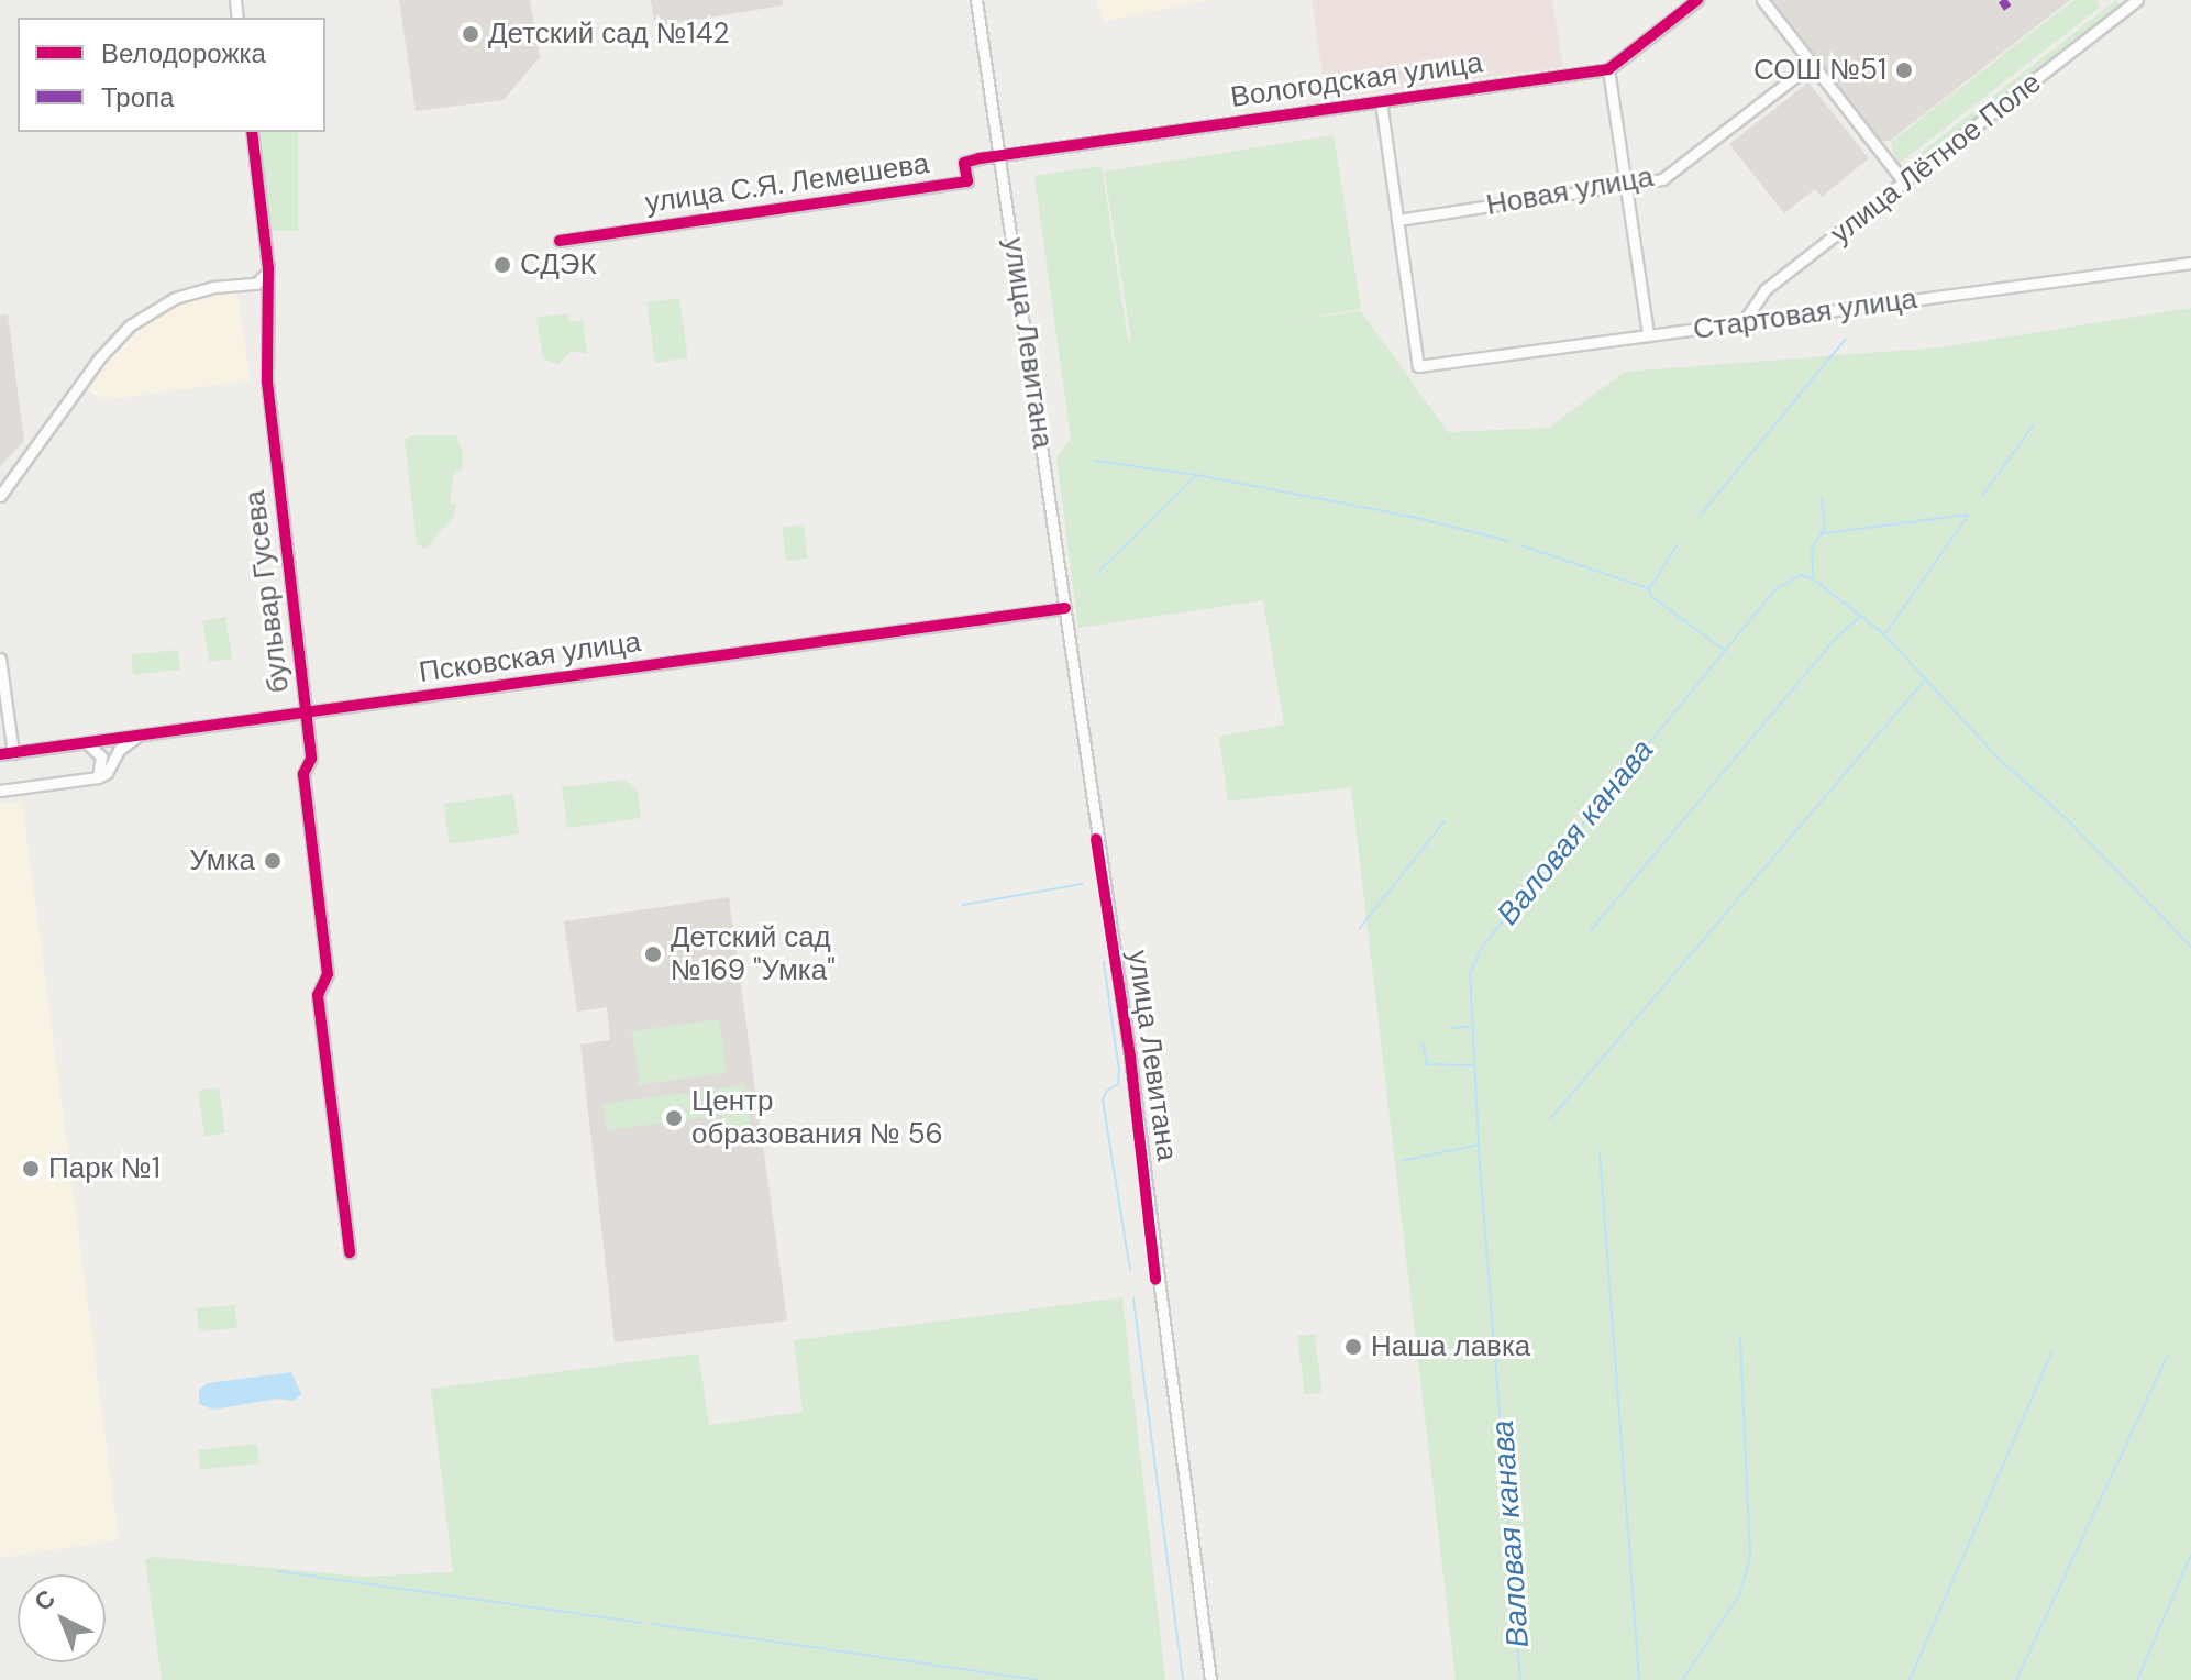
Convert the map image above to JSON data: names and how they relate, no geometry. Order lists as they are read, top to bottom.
{
  "streets": {
    "street": [
      "Вологодская улица",
      "улица Лётное Поле",
      "улица С.Я. Лемешева",
      "Новая улица",
      "Стартовая улица",
      "улица Левитана",
      "бульвар Гусева",
      "Псковская улица"
    ]
  },
  "crossings": [
    ["Вологодская улица", "улица С.Я. Лемешева"],
    ["Вологодская улица", "улица Левитана"],
    ["улица Лётное Поле", "Стартовая улица"],
    ["улица С.Я. Лемешева", "улица Левитана"],
    ["Новая улица", "Стартовая улица"],
    ["улица Левитана", "Псковская улица"],
    ["бульвар Гусева", "Псковская улица"]
  ],
  "water": ["Валовая канава"],
  "places": [
    "Детский сад №142",
    "СОШ №51",
    "СДЭК",
    "Умка",
    "Детский сад №169 \"Умка\"",
    "Центр образования № 56",
    "Парк №1",
    "Наша лавка"
  ],
  "legend": ["Велодорожка", "Тропа"],
  "north": "top left"
}
